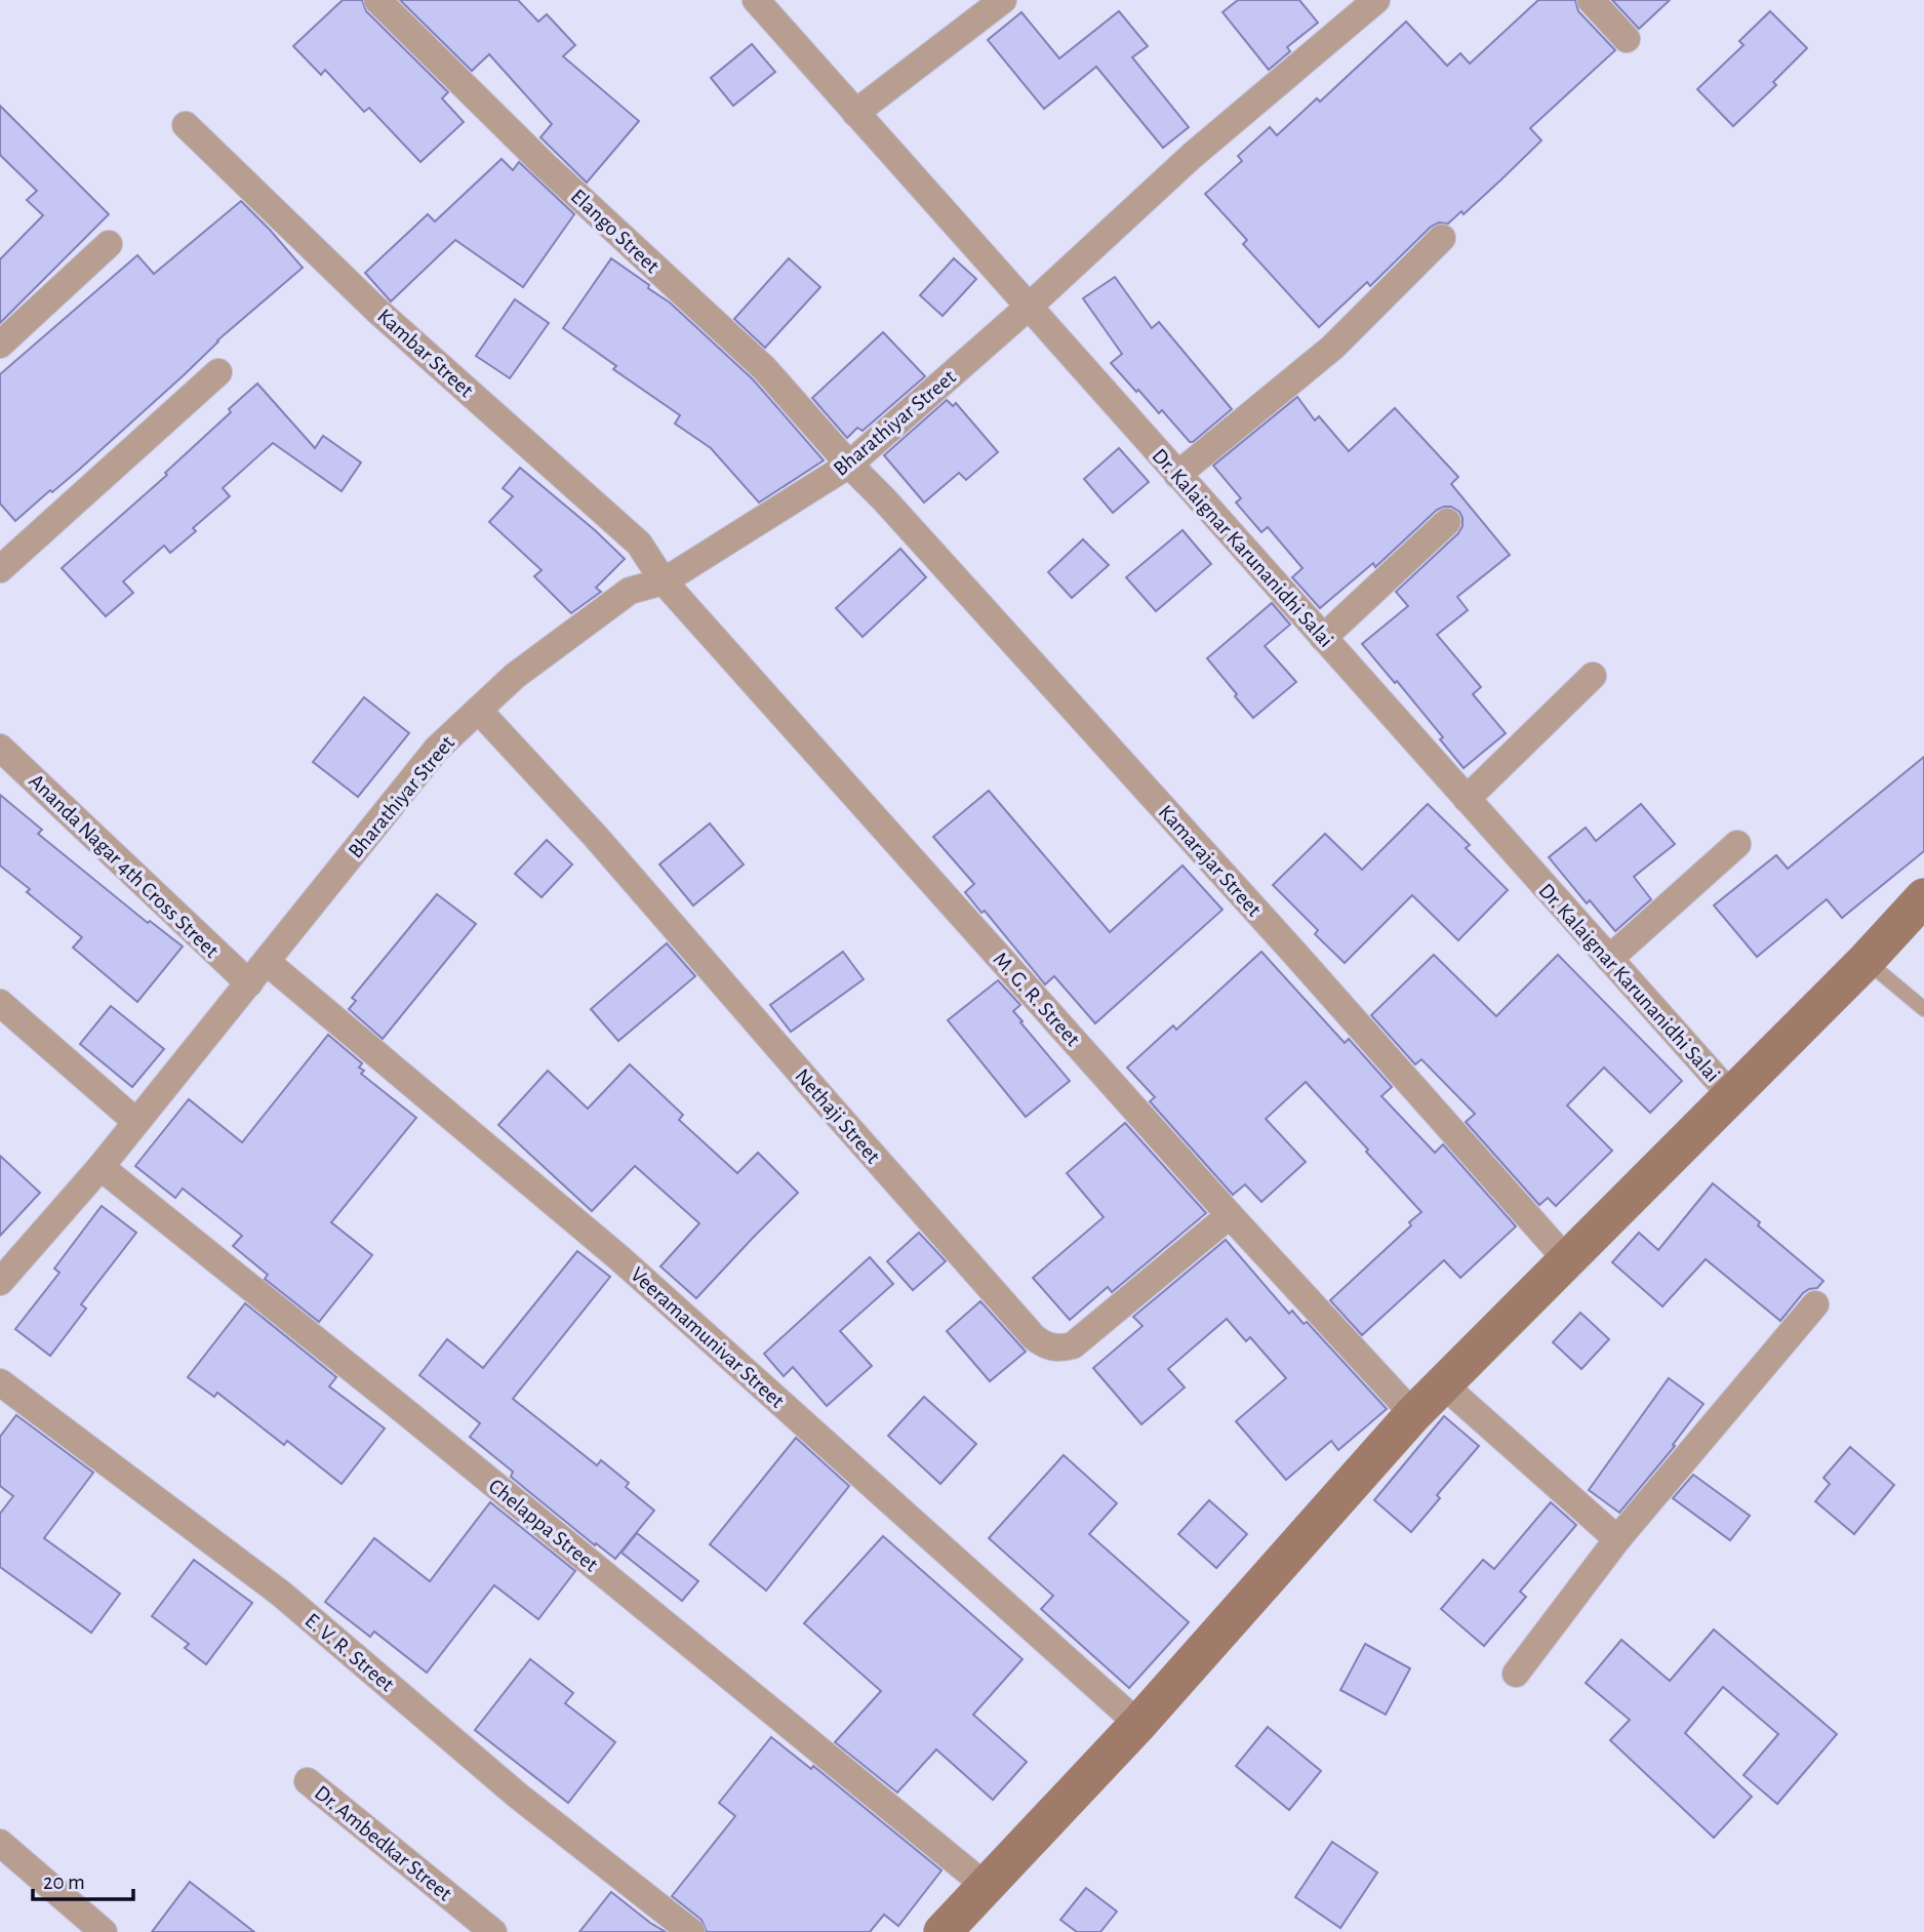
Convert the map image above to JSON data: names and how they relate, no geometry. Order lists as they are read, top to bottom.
{
  "streets": {
    "street": [
      "Elango Street",
      "Kambar Street",
      "Bharathiyar Street",
      "Dr. Kalaignar Karunanidhi Salai",
      "Kamarajar Street",
      "Ananda Nagar 4th Cross Street",
      "M. G. R. Street",
      "Nethaji Street",
      "Veeramamunivar Street",
      "Chelappa Street",
      "E. V. R. Street",
      "Dr. Ambedkar Street"
    ]
  },
  "crossings": [
    ["Elango Street", "Bharathiyar Street"],
    ["Elango Street", "Kamarajar Street"],
    ["Kambar Street", "Bharathiyar Street"],
    ["Kambar Street", "M. G. R. Street"],
    ["Bharathiyar Street", "Dr. Kalaignar Karunanidhi Salai"],
    ["Bharathiyar Street", "Kamarajar Street"],
    ["Bharathiyar Street", "Ananda Nagar 4th Cross Street"],
    ["Bharathiyar Street", "M. G. R. Street"],
    ["Bharathiyar Street", "Nethaji Street"],
    ["Bharathiyar Street", "Veeramamunivar Street"],
    ["Bharathiyar Street", "Chelappa Street"],
    ["M. G. R. Street", "Nethaji Street"]
  ],
  "scale_bar": "20 m"
}
